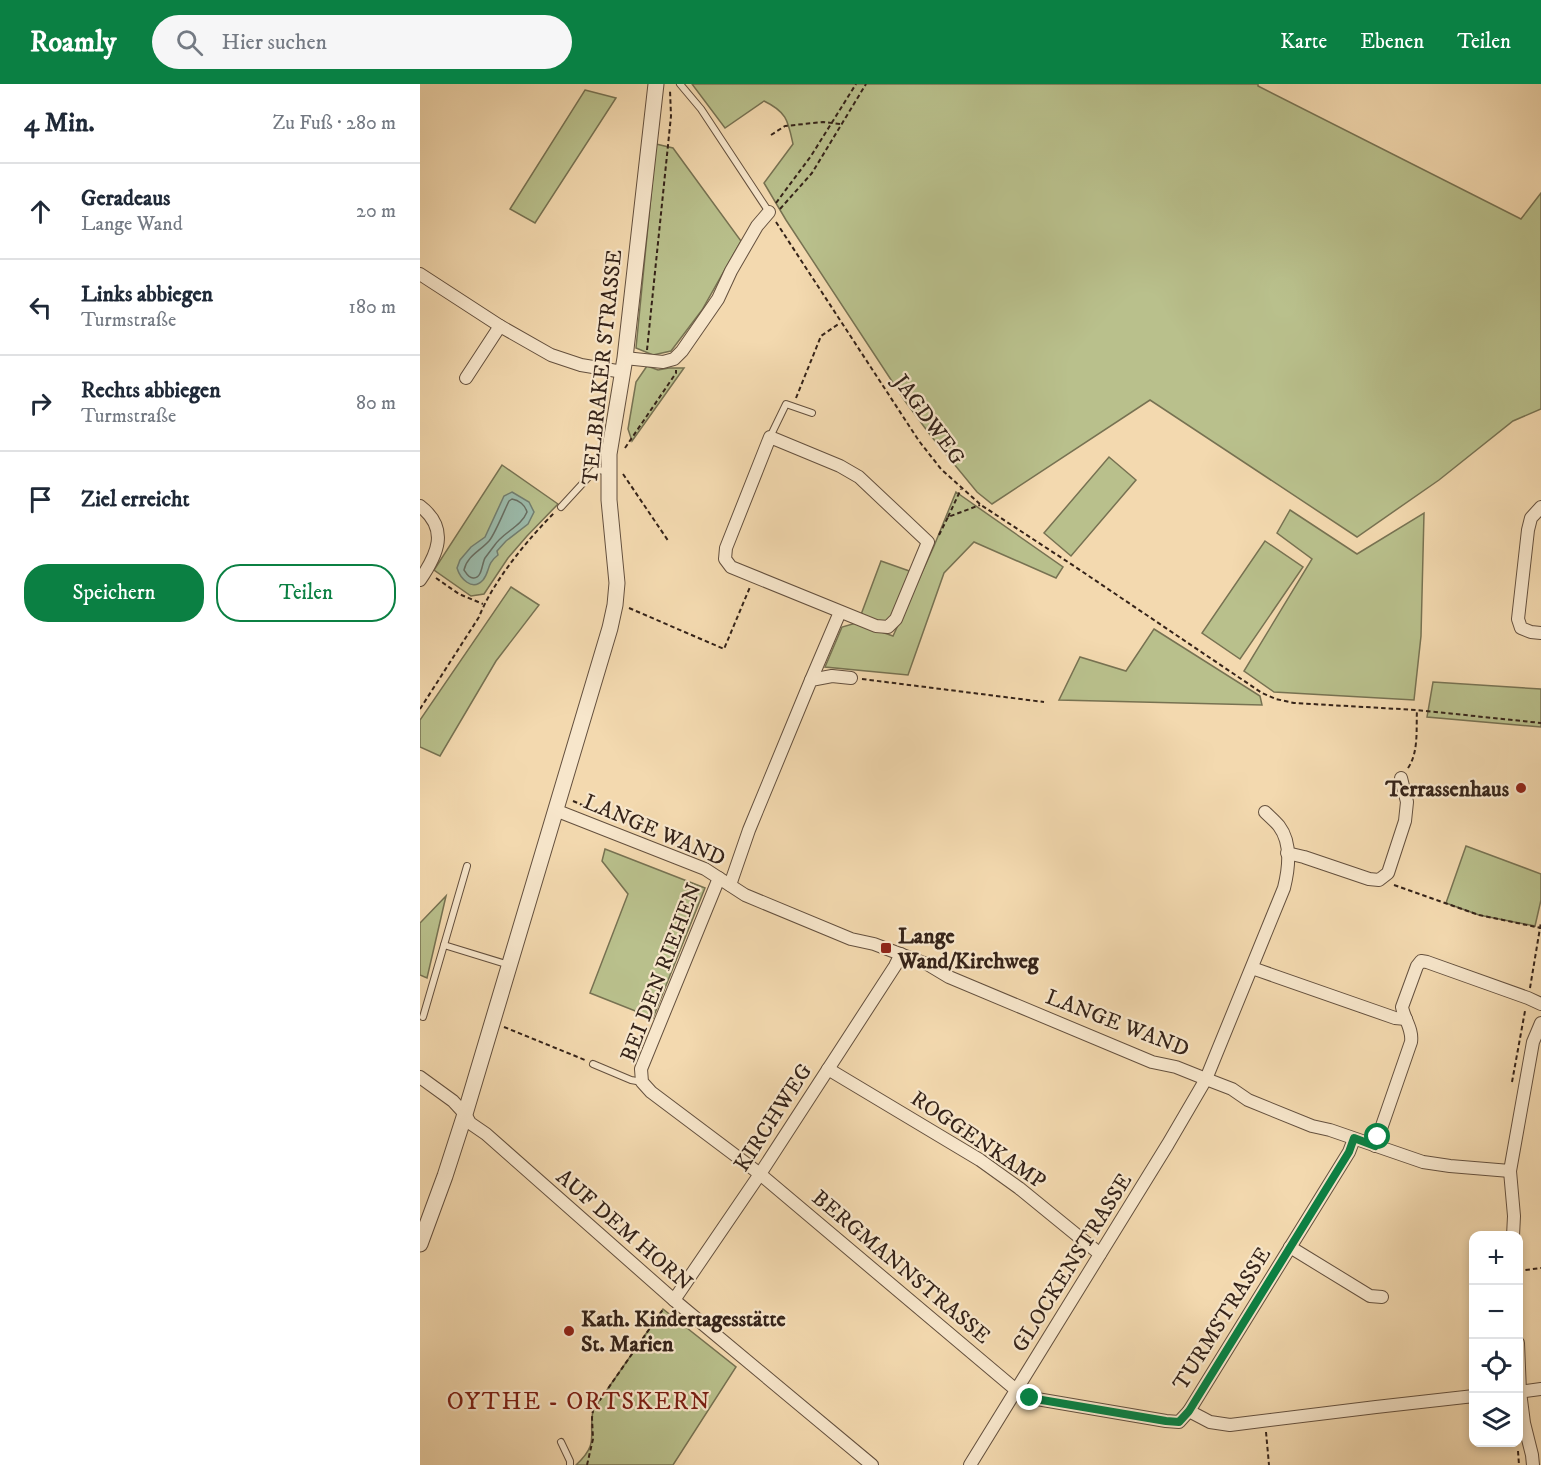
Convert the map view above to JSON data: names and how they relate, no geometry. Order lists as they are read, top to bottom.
{
  "streets": {
    "street": [
      "TELBRAKER STRASSE",
      "LANGE WAND",
      "BEI DEN RIEHEN",
      "KIRCHWEG",
      "ROGGENKAMP",
      "AUF DEM HORN",
      "GLOCKENSTRASSE",
      "BERGMANNSTRASSE",
      "TURMSTRASSE"
    ],
    "path": ["JAGDWEG"]
  },
  "crossings": [
    ["TELBRAKER STRASSE", "LANGE WAND"],
    ["TELBRAKER STRASSE", "AUF DEM HORN"],
    ["LANGE WAND", "BEI DEN RIEHEN"],
    ["LANGE WAND", "KIRCHWEG"],
    ["LANGE WAND", "GLOCKENSTRASSE"],
    ["LANGE WAND", "TURMSTRASSE"],
    ["BEI DEN RIEHEN", "KIRCHWEG"],
    ["BEI DEN RIEHEN", "BERGMANNSTRASSE"],
    ["KIRCHWEG", "ROGGENKAMP"],
    ["KIRCHWEG", "AUF DEM HORN"],
    ["KIRCHWEG", "BERGMANNSTRASSE"],
    ["ROGGENKAMP", "GLOCKENSTRASSE"],
    ["GLOCKENSTRASSE", "BERGMANNSTRASSE"],
    ["GLOCKENSTRASSE", "TURMSTRASSE"],
    ["BERGMANNSTRASSE", "TURMSTRASSE"]
  ],
  "districts": ["OYTHE - ORTSKERN"],
  "places": {
    "other": ["Terrassenhaus", "Kath. Kindertagesstätte St. Marien"],
    "transit": ["Lange Wand/Kirchweg"]
  },
  "page": {
    "header": "Roamly",
    "search": "Hier suchen",
    "nav": ["Karte", "Ebenen", "Teilen"],
    "heading": ["4 Min.", "Zu Fuß · 280 m"],
    "list": [
      ["Geradeaus", "Lange Wand", "20 m"],
      ["Links abbiegen", "Turmstraße", "180 m"],
      ["Rechts abbiegen", "Turmstraße", "80 m"],
      "Ziel erreicht"
    ],
    "buttons": ["Speichern", "Teilen"],
    "map_buttons": ["+", "−"]
  }
}
